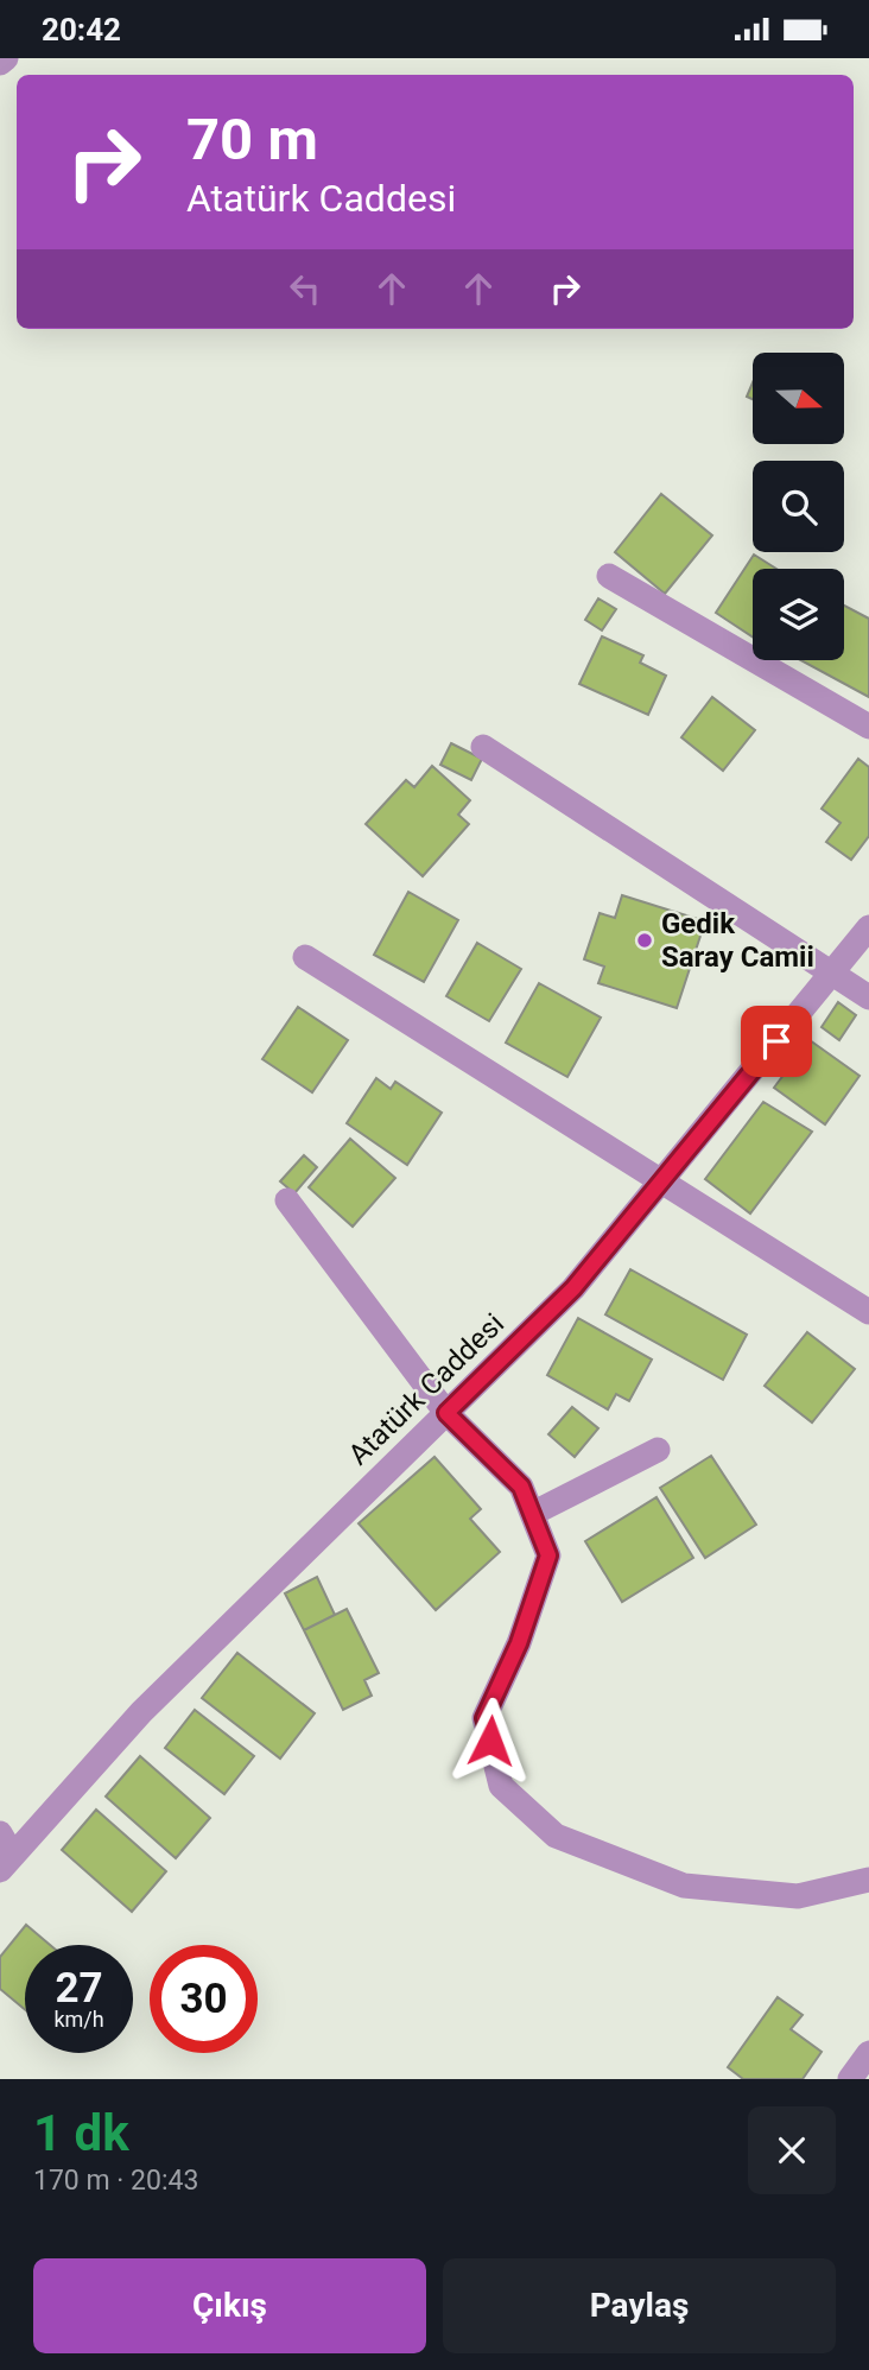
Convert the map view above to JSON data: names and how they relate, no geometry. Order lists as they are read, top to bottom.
{
  "streets": {
    "street": ["Atatürk Caddesi"]
  },
  "places": ["Gedik Saray Camii"],
  "north": "right",
  "page": {
    "status": "20:42",
    "turn": ["70 m", "Atatürk Caddesi"],
    "speed": "27 km/h",
    "limit": "30",
    "heading": ["1 dk", "170 m · 20:43"],
    "buttons": ["Çıkış", "Paylaş"]
  }
}
